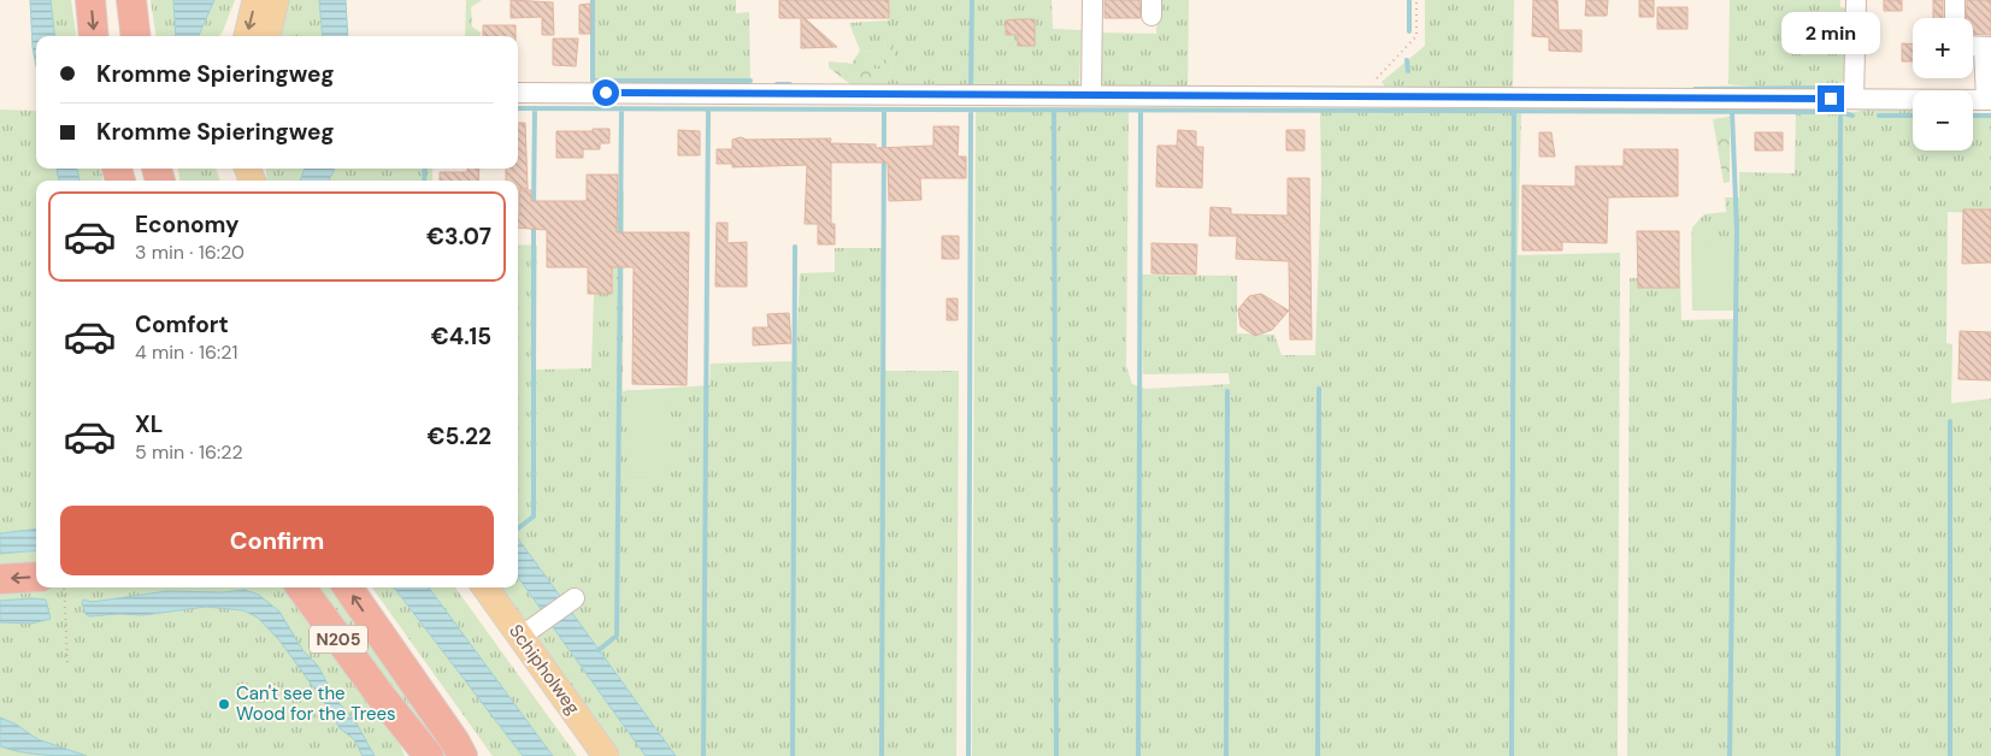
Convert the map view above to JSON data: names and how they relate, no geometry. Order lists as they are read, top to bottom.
{
  "streets": {
    "highway": ["N205"],
    "main road": ["Schipholweg"]
  },
  "places": ["Can't see the Wood for the Trees"],
  "page": {
    "bubble": "2 min",
    "map_buttons": ["+", "−"],
    "banner": ["Kromme Spieringweg", "Kromme Spieringweg"],
    "list": [
      {
        "name": "Economy",
        "note": "3 min · 16:20",
        "value": "€3.07"
      },
      {
        "name": "Comfort",
        "note": "4 min · 16:21",
        "value": "€4.15"
      },
      {
        "name": "XL",
        "note": "5 min · 16:22",
        "value": "€5.22"
      }
    ],
    "buttons": "Confirm"
  }
}
